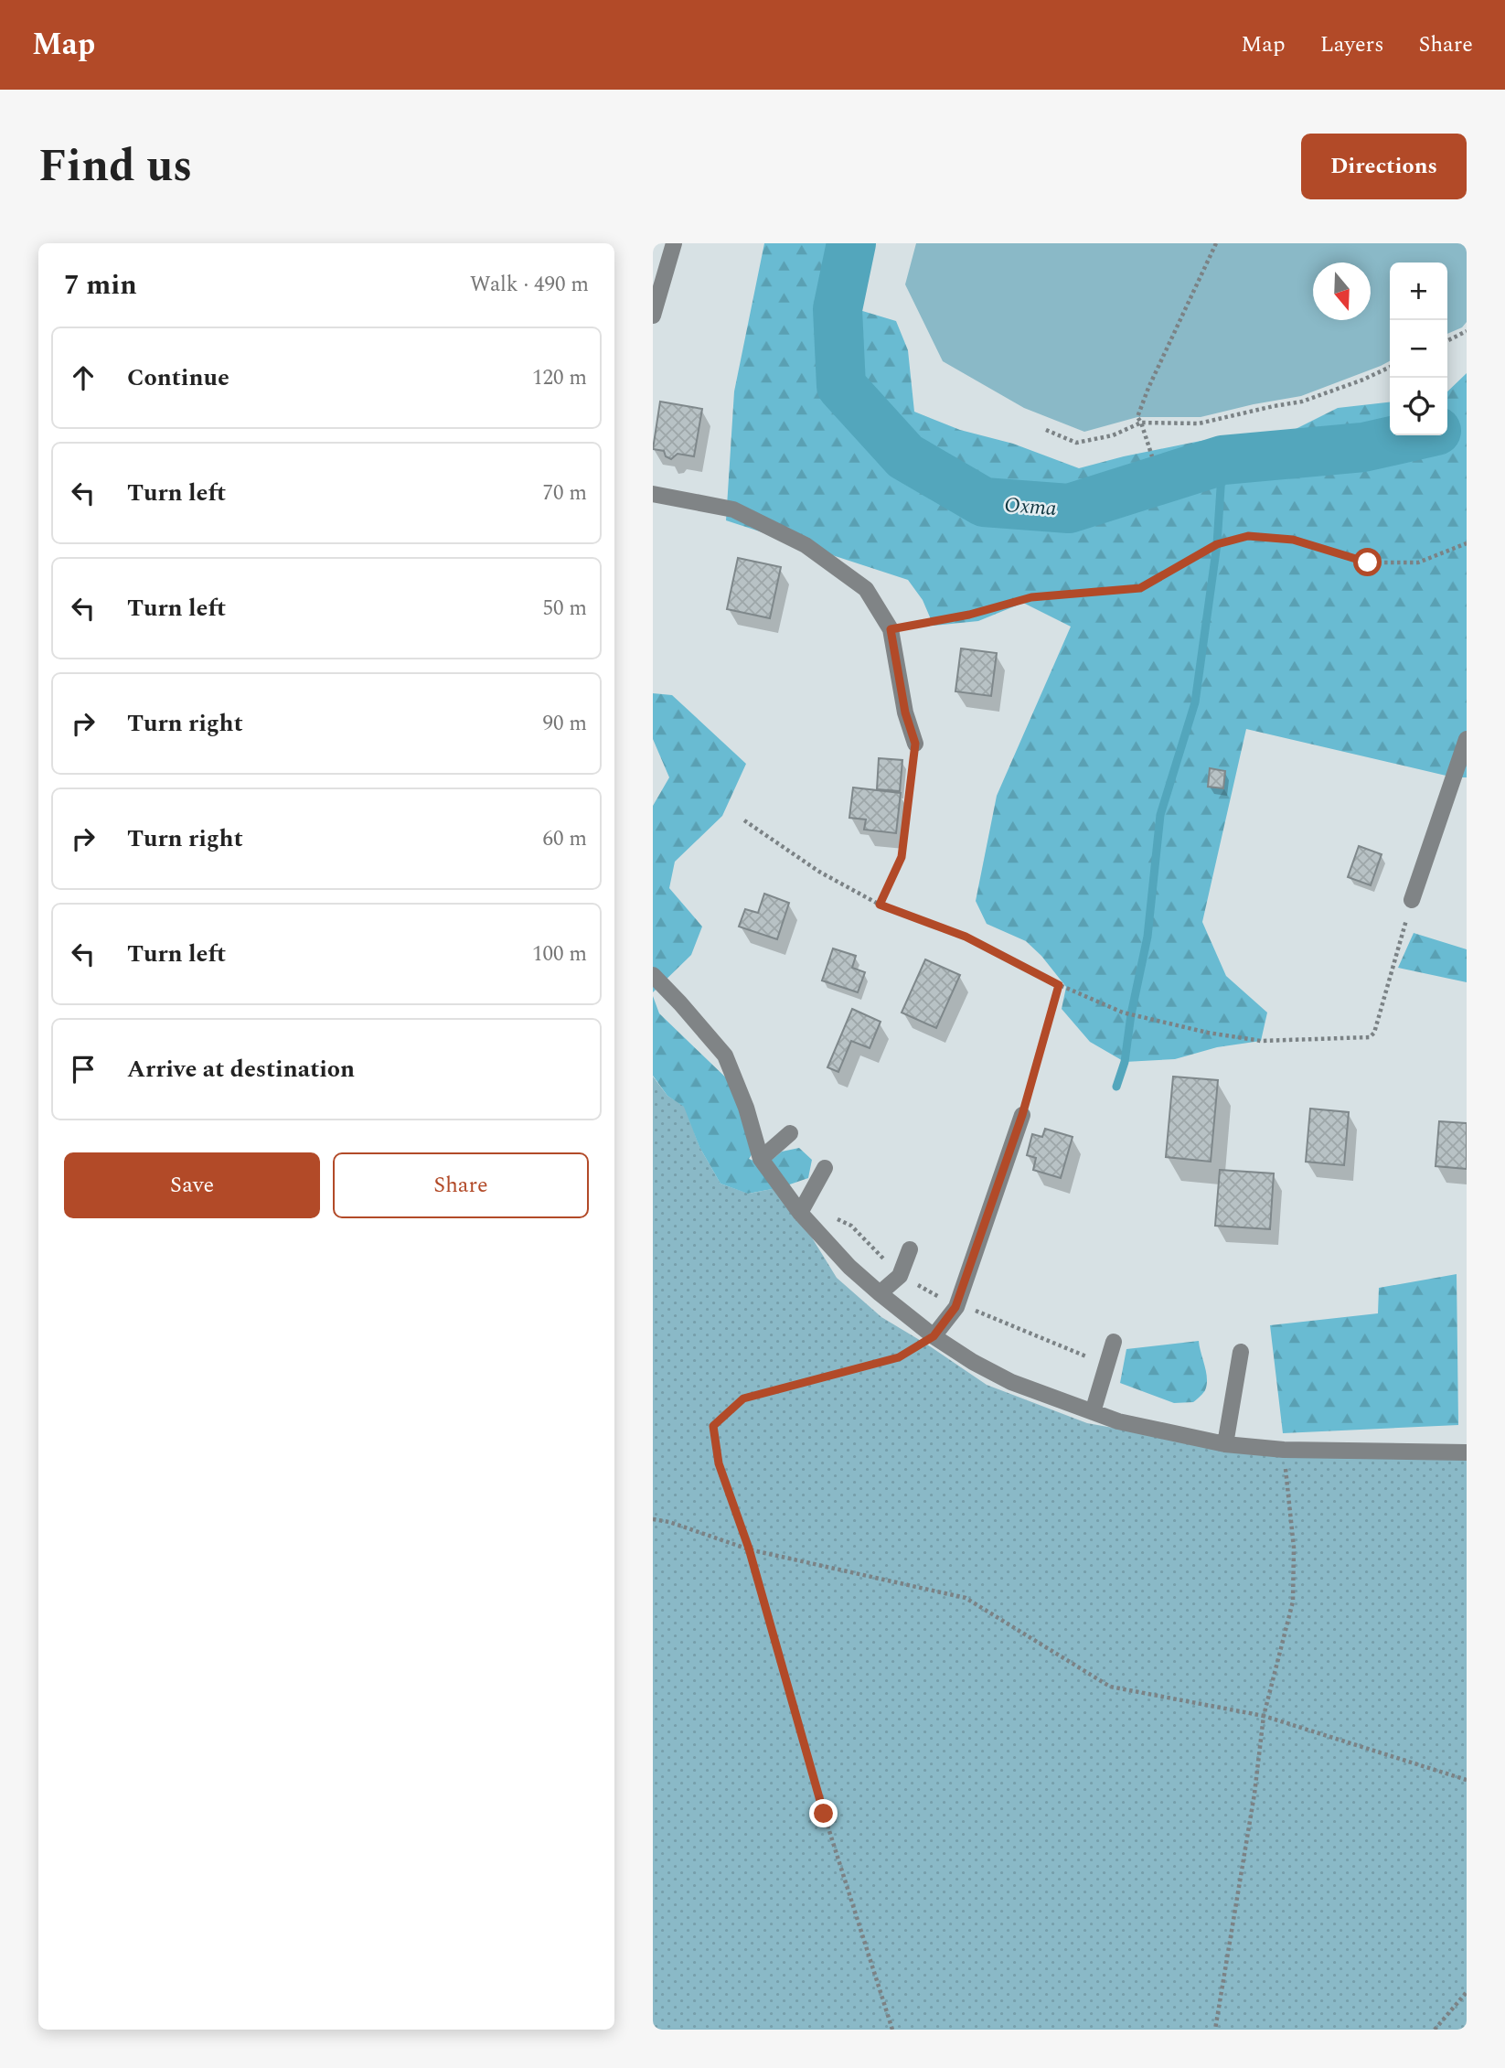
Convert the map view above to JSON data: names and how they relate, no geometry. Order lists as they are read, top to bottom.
{
  "water": ["Охта"],
  "north": "bottom",
  "page": {
    "header": "Map",
    "nav": ["Map", "Layers", "Share"],
    "title": "Find us",
    "buttons": [
      "Directions",
      ["Save", "Share"]
    ],
    "heading": ["7 min", "Walk · 490 m"],
    "map_buttons": ["+", "−"],
    "list": [
      ["Continue", "120 m"],
      ["Turn left", "70 m"],
      ["Turn left", "50 m"],
      ["Turn right", "90 m"],
      ["Turn right", "60 m"],
      ["Turn left", "100 m"],
      "Arrive at destination"
    ]
  }
}
